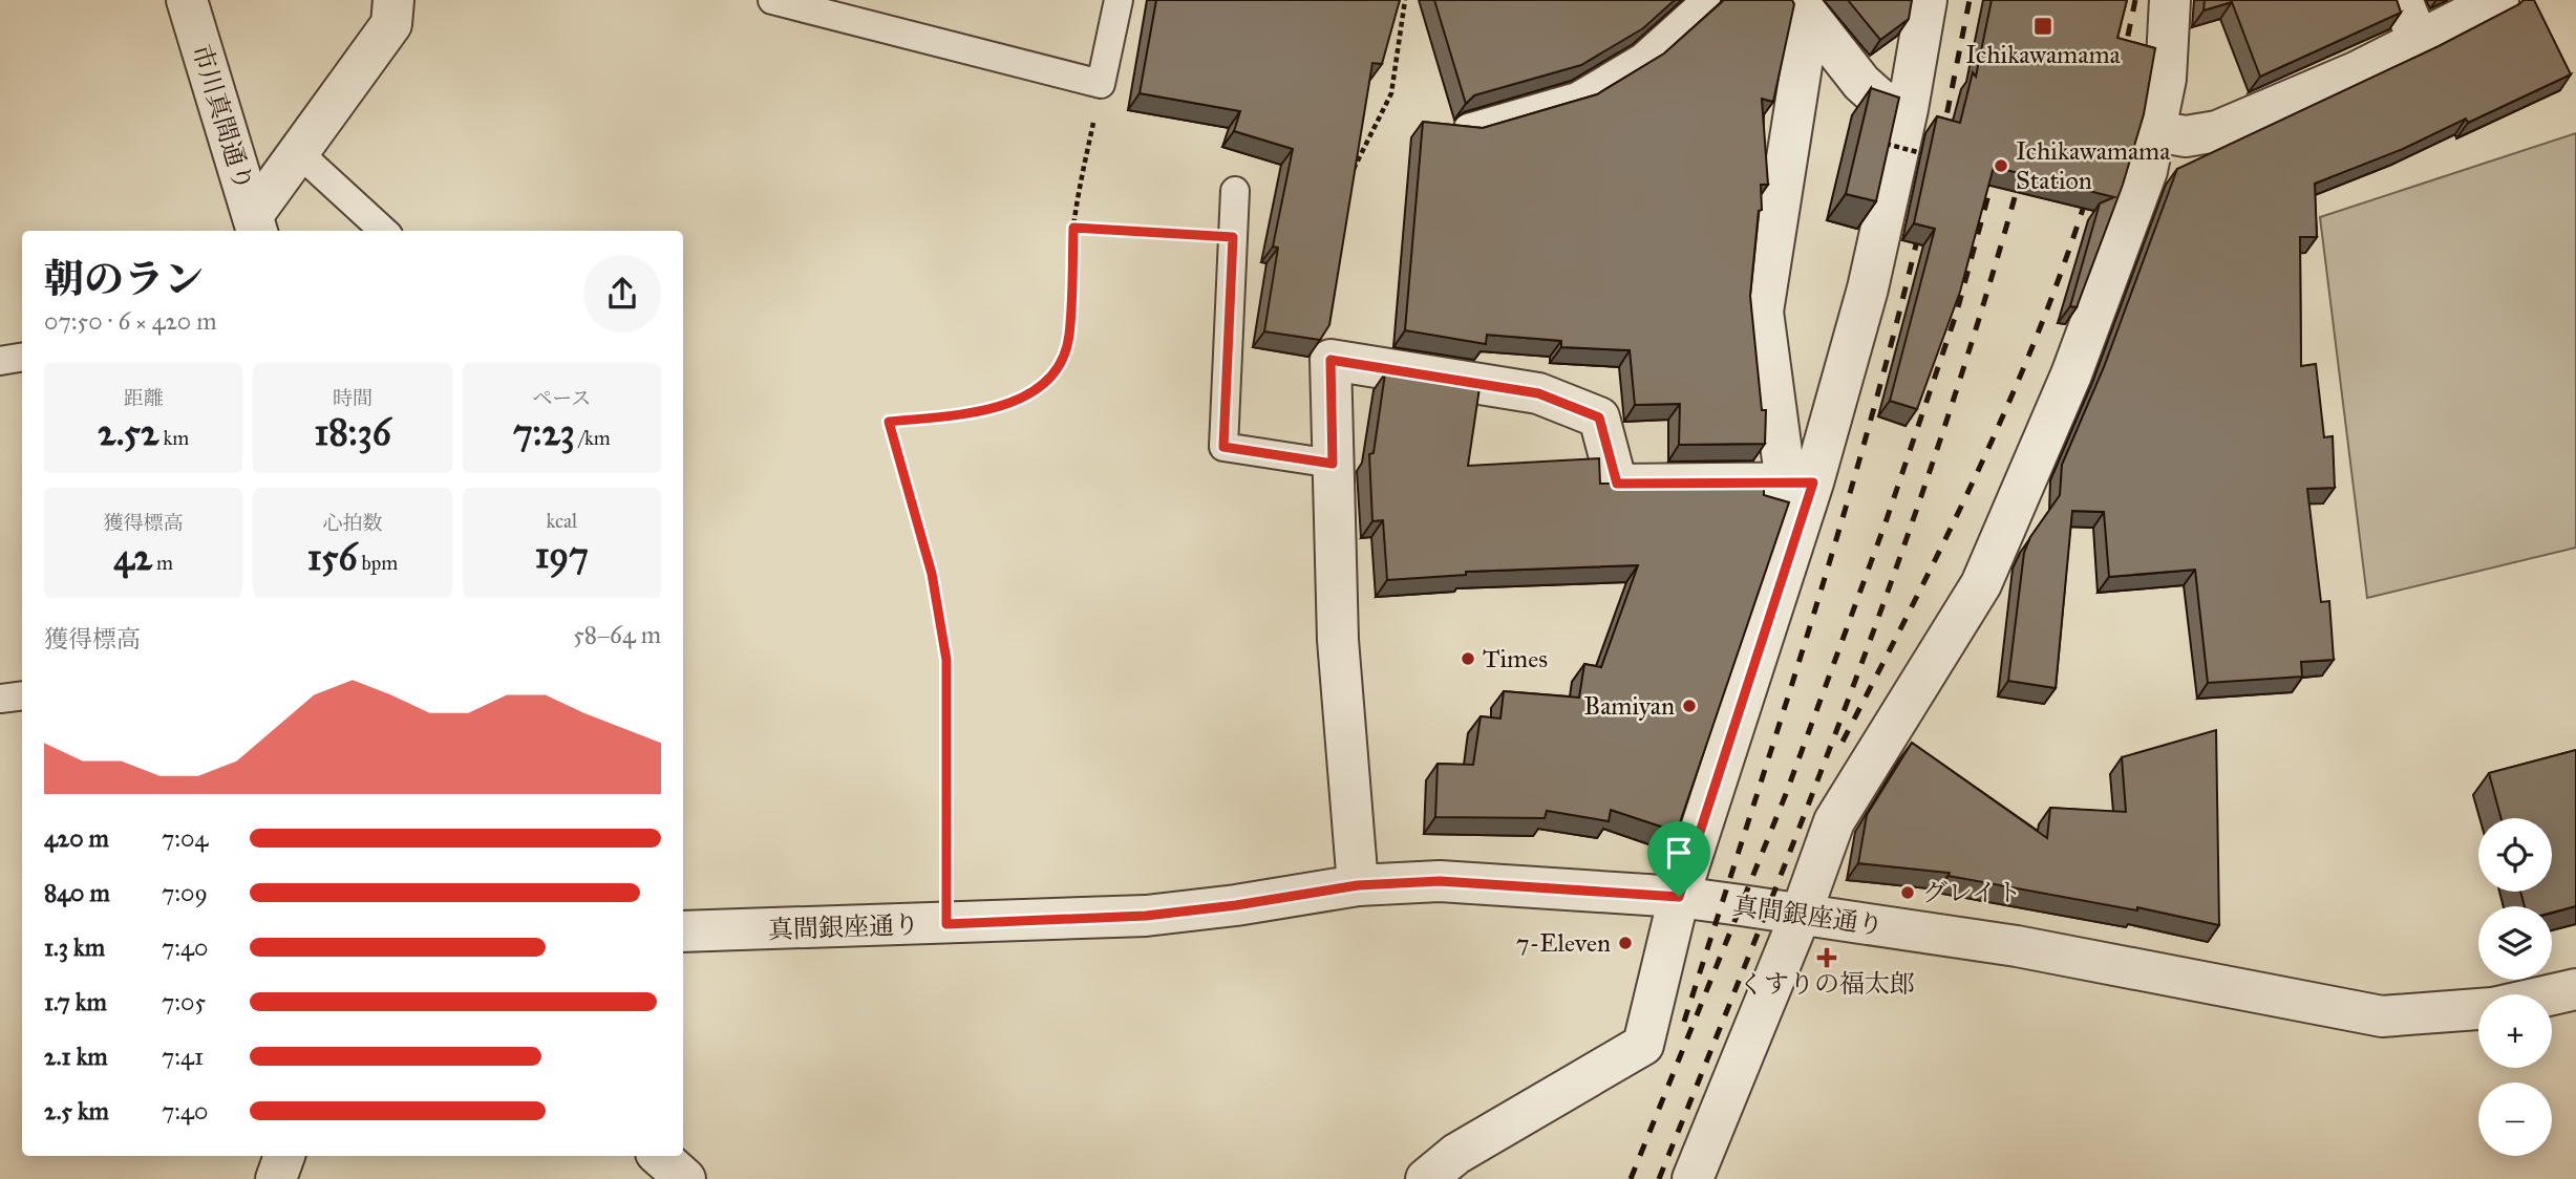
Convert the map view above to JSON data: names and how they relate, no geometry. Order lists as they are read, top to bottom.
{
  "streets": {
    "street": ["市川真間通り", "真間銀座通り"]
  },
  "places": {
    "transit": ["Ichikawamama"],
    "other": [
      "Ichikawamama Station",
      "Times",
      "Bamiyan",
      "グレイト",
      "7-Eleven"
    ],
    "health": ["くすりの福太郎"]
  },
  "page": {
    "heading": ["朝のラン", "07:50 · 6 × 420 m"],
    "stats": [
      ["距離", "2.52 km"],
      ["時間", "18:36"],
      ["ペース", "7:23 /km"],
      ["獲得標高", "42 m"],
      ["心拍数", "156 bpm"],
      ["kcal", "197"]
    ],
    "chart": ["獲得標高", "58–64 m"],
    "list": [
      {
        "name": "420 m",
        "note": "7:04"
      },
      {
        "name": "840 m",
        "note": "7:09"
      },
      {
        "name": "1.3 km",
        "note": "7:40"
      },
      {
        "name": "1.7 km",
        "note": "7:05"
      },
      {
        "name": "2.1 km",
        "note": "7:41"
      },
      {
        "name": "2.5 km",
        "note": "7:40"
      }
    ],
    "map_buttons": ["+", "−"]
  }
}
